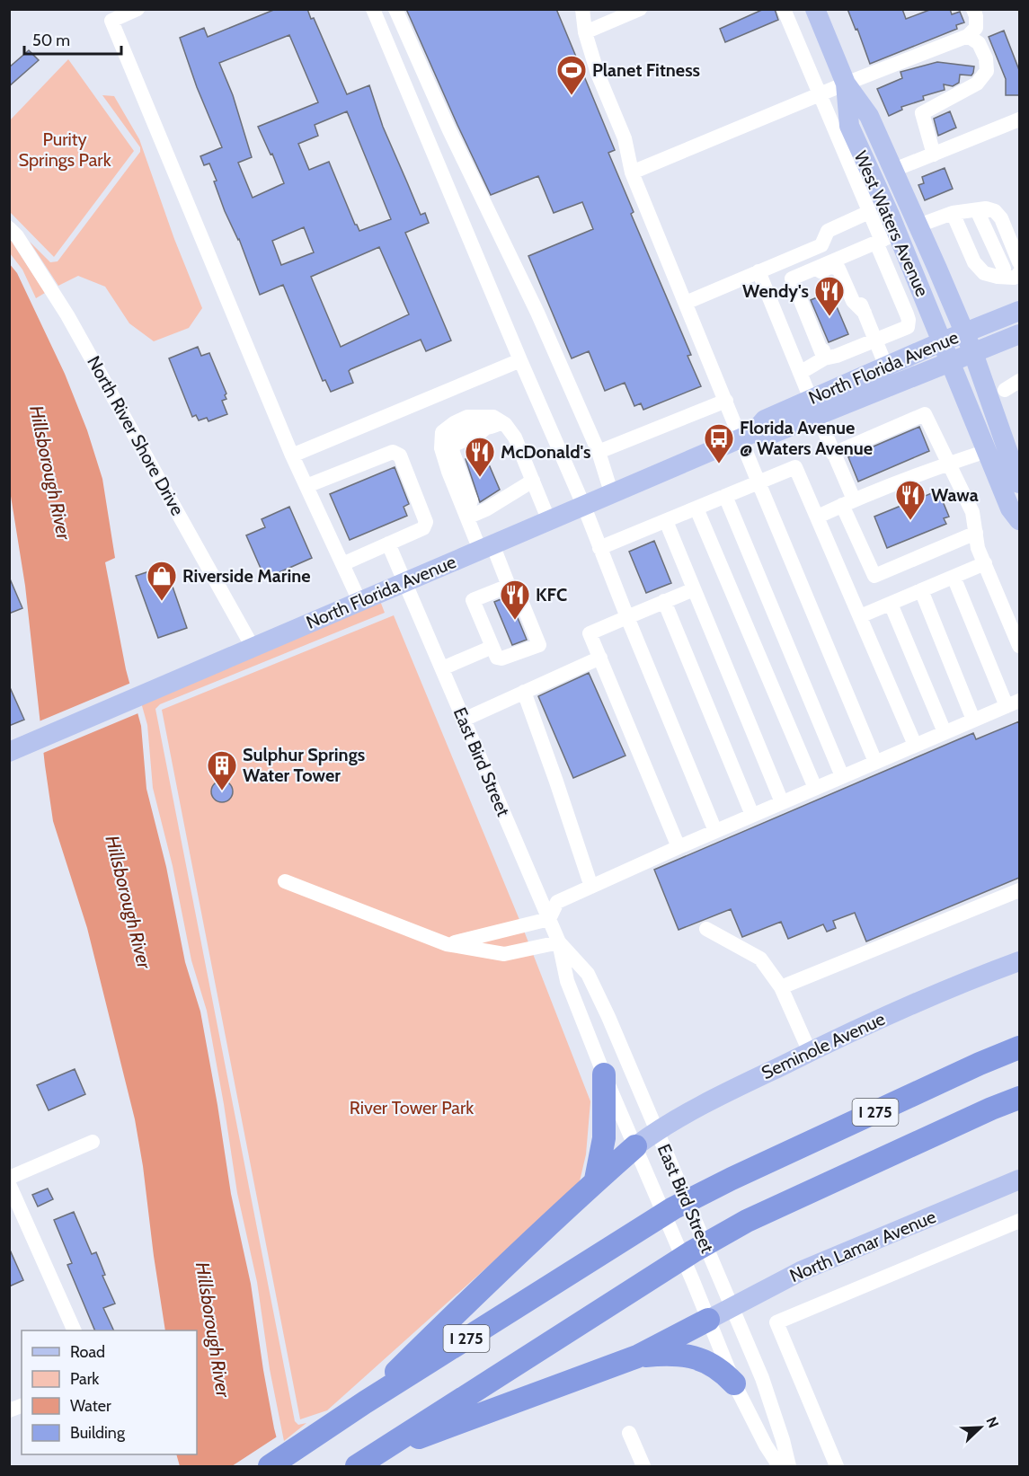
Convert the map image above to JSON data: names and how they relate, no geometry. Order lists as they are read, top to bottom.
{
  "streets": {
    "highway": ["I 275"],
    "main road": [
      "West Waters Avenue",
      "North Florida Avenue",
      "Seminole Avenue",
      "North Lamar Avenue"
    ],
    "street": ["North River Shore Drive", "East Bird Street"]
  },
  "crossings": [
    ["West Waters Avenue", "North Florida Avenue"],
    ["North Florida Avenue", "North River Shore Drive"],
    ["North Florida Avenue", "East Bird Street"],
    ["East Bird Street", "Seminole Avenue"],
    ["East Bird Street", "North Lamar Avenue"]
  ],
  "water": ["Hillsborough River"],
  "parks": ["Purity Springs Park", "River Tower Park"],
  "places": {
    "sports": ["Planet Fitness"],
    "restaurant": [
      "Wendy's",
      "McDonald's",
      "Wawa",
      "KFC"
    ],
    "bus stop": ["Florida Avenue @ Waters Avenue"],
    "shop": ["Riverside Marine"],
    "building": ["Sulphur Springs Water Tower"]
  },
  "legend": [
    "Road",
    "Park",
    "Water",
    "Building"
  ],
  "scale_bar": "50 m",
  "north": "top right"
}
